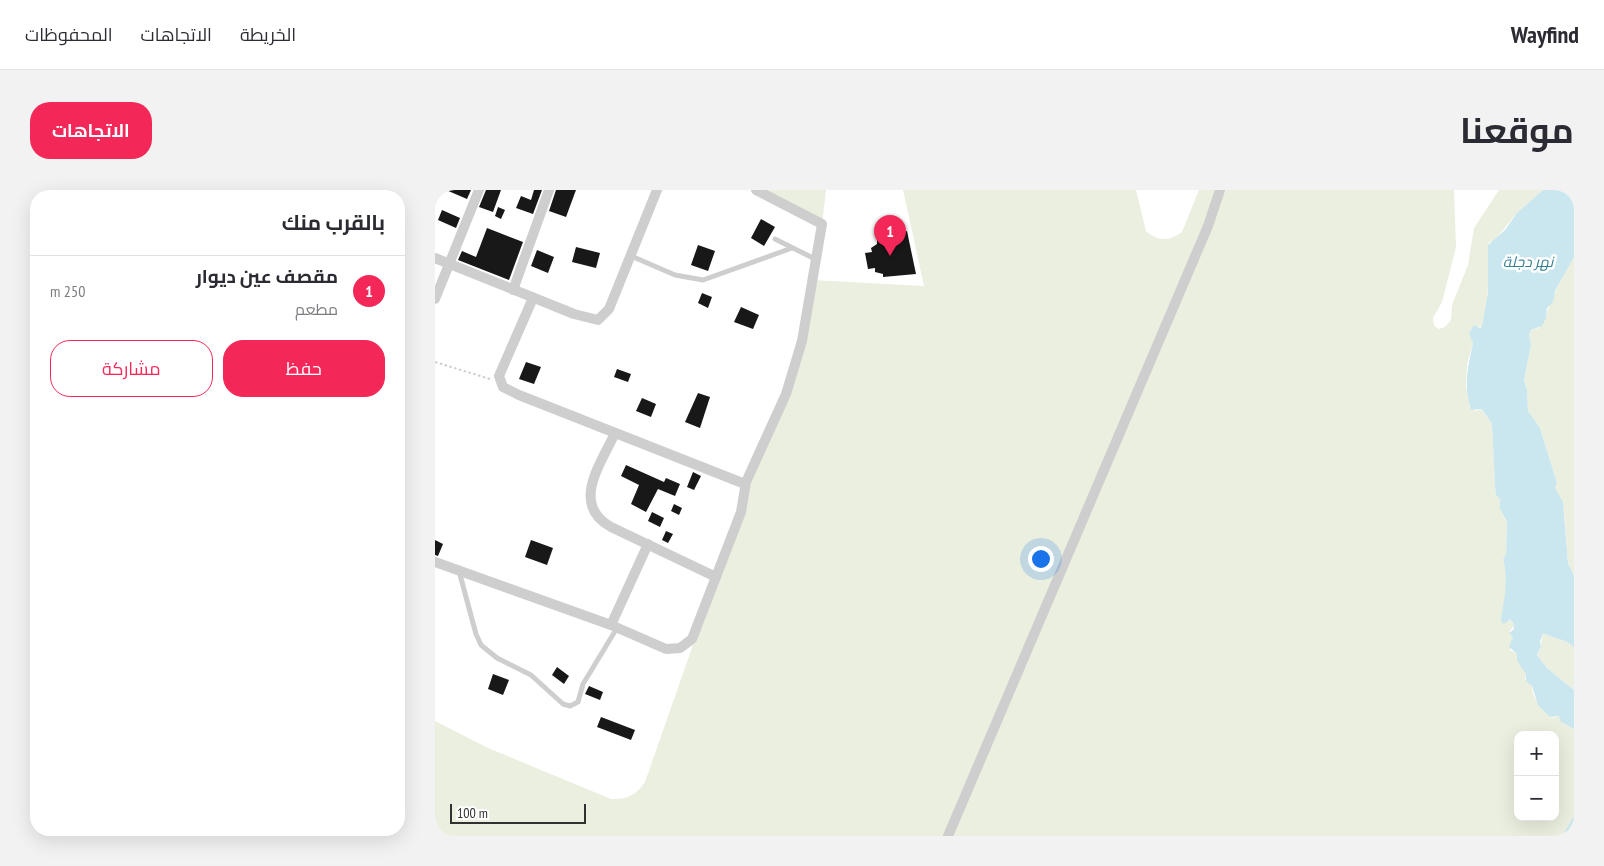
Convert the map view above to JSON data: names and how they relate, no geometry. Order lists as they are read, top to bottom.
{
  "water": ["نهر دجلة"],
  "scale_bar": "100 m",
  "page": {
    "header": "Wayfind",
    "nav": ["الخريطة", "الاتجاهات", "المحفوظات"],
    "title": "موقعنا",
    "buttons": [
      "الاتجاهات",
      ["حفظ", "مشاركة"]
    ],
    "heading": "بالقرب منك",
    "pins": "1",
    "list": [
      {
        "mark": "1",
        "name": "مقصف عين ديوار",
        "note": "مطعم",
        "value": "250 m"
      }
    ],
    "map_buttons": ["+", "−"],
    "scale": "100 m"
  }
}
